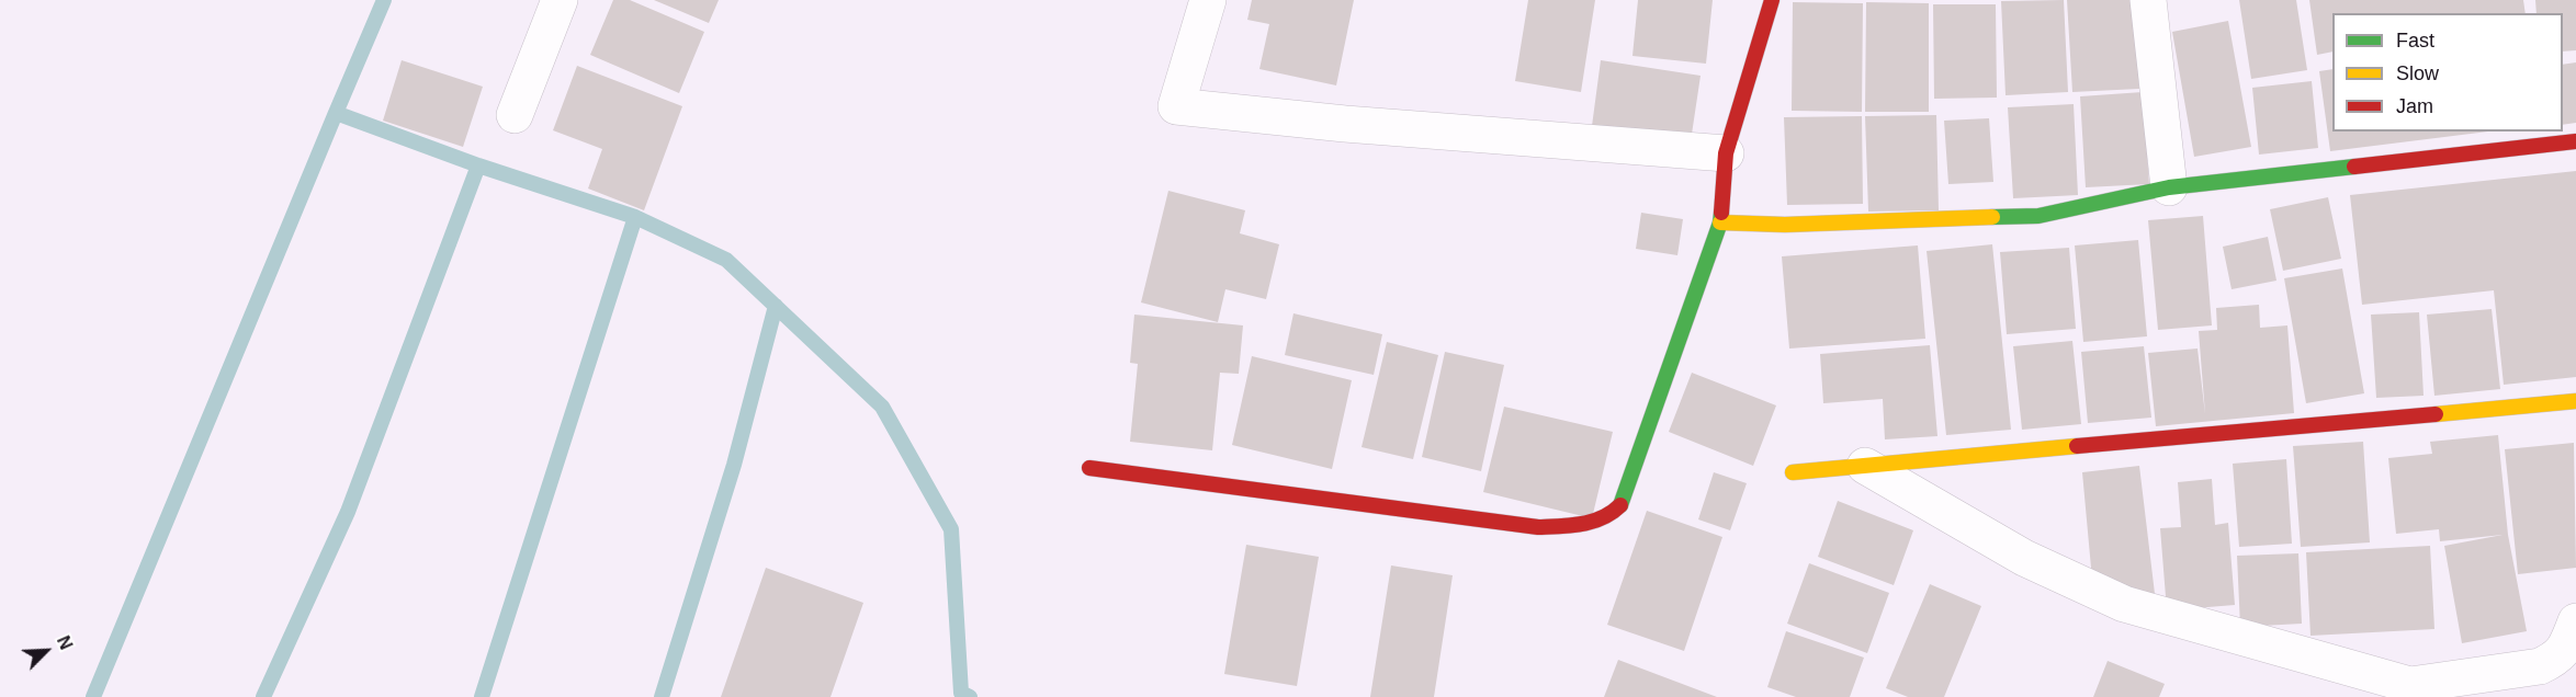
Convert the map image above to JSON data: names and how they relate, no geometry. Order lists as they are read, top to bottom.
{
  "legend": ["Fast", "Slow", "Jam"],
  "north": "top right"
}
